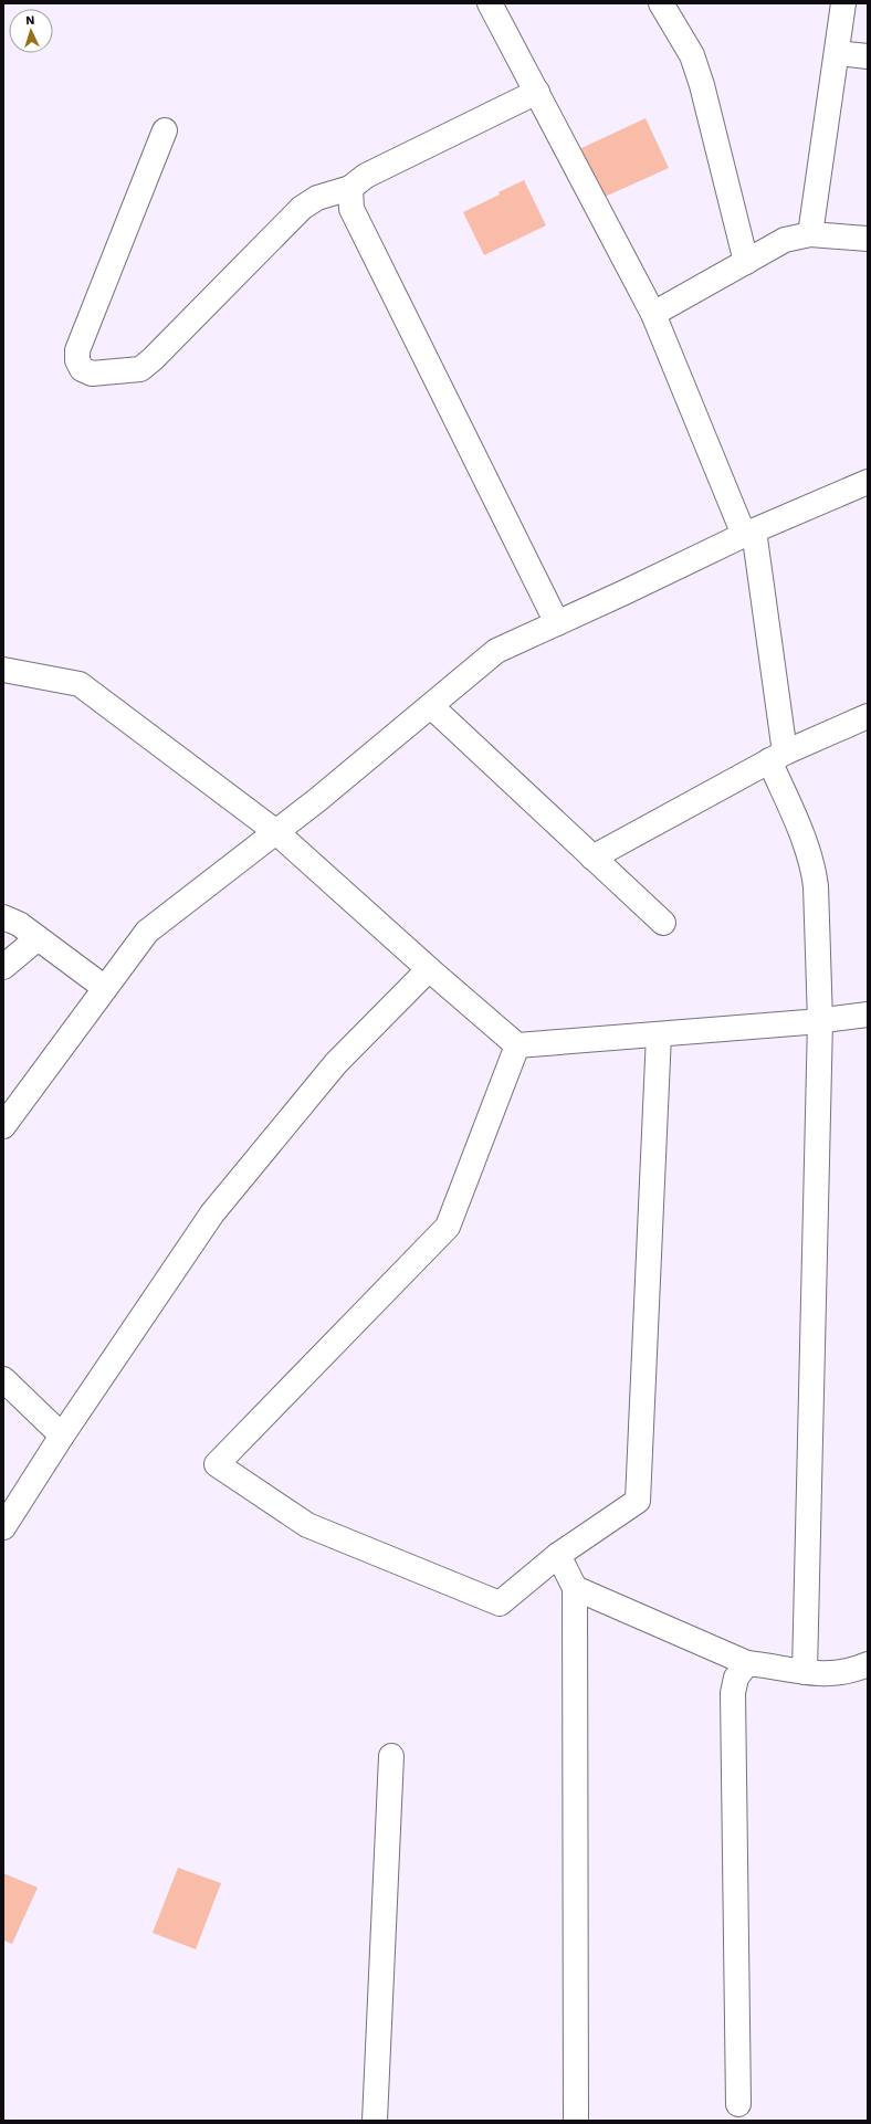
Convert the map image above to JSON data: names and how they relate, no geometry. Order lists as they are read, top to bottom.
{
  "north": "top"
}
